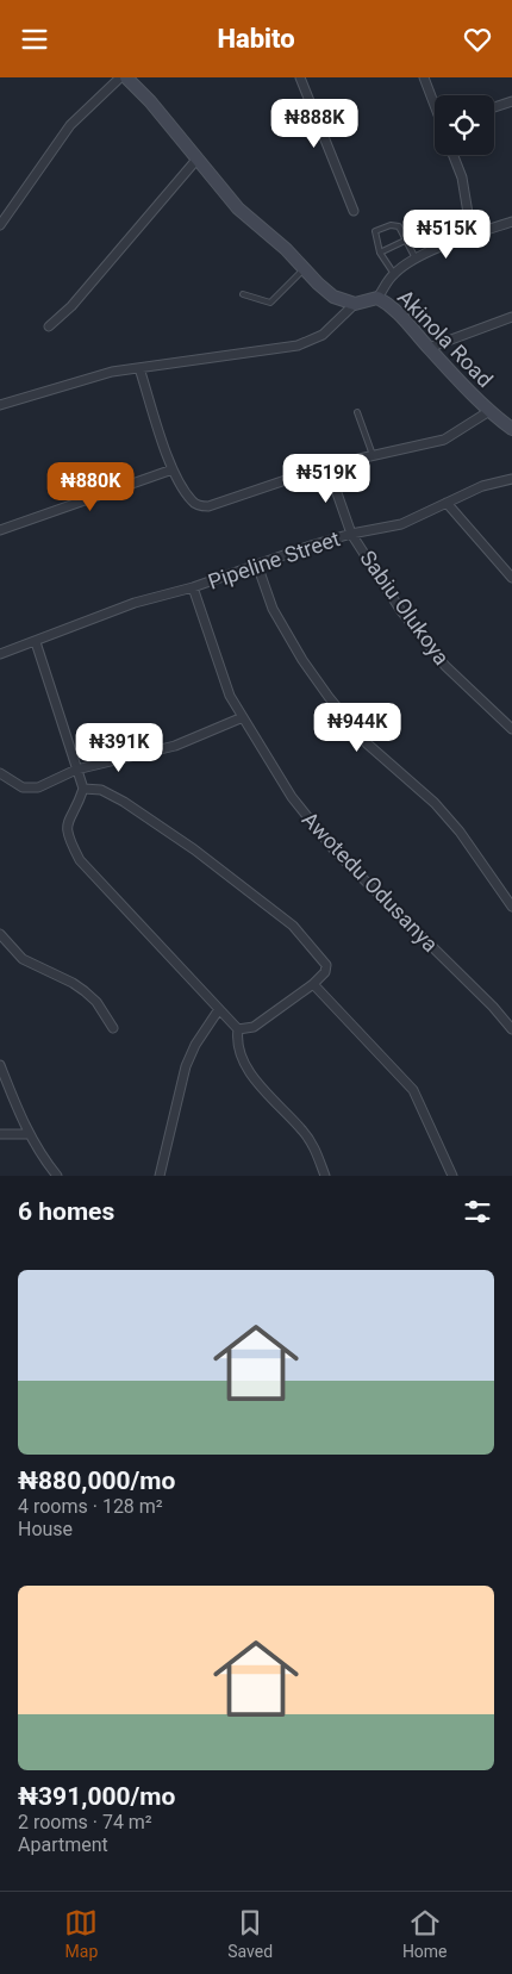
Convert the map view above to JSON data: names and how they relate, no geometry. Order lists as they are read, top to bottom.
{
  "streets": {
    "street": [
      "Akinola Road",
      "Pipeline Street",
      "Sabiu Olukoya",
      "Awotedu Odusanya"
    ]
  },
  "crossings": [
    ["Pipeline Street", "Sabiu Olukoya"],
    ["Pipeline Street", "Awotedu Odusanya"]
  ],
  "page": {
    "header": "Habito",
    "price": [
      "₦888K",
      "₦515K",
      "₦519K",
      "₦880K",
      "₦944K",
      "₦391K"
    ],
    "heading": "6 homes",
    "list": [
      {
        "name": "₦880,000/mo",
        "note": "4 rooms · 128 m² · House"
      },
      {
        "name": "₦391,000/mo",
        "note": "2 rooms · 74 m² · Apartment"
      }
    ],
    "tabs": ["Map", "Saved", "Home"]
  }
}
